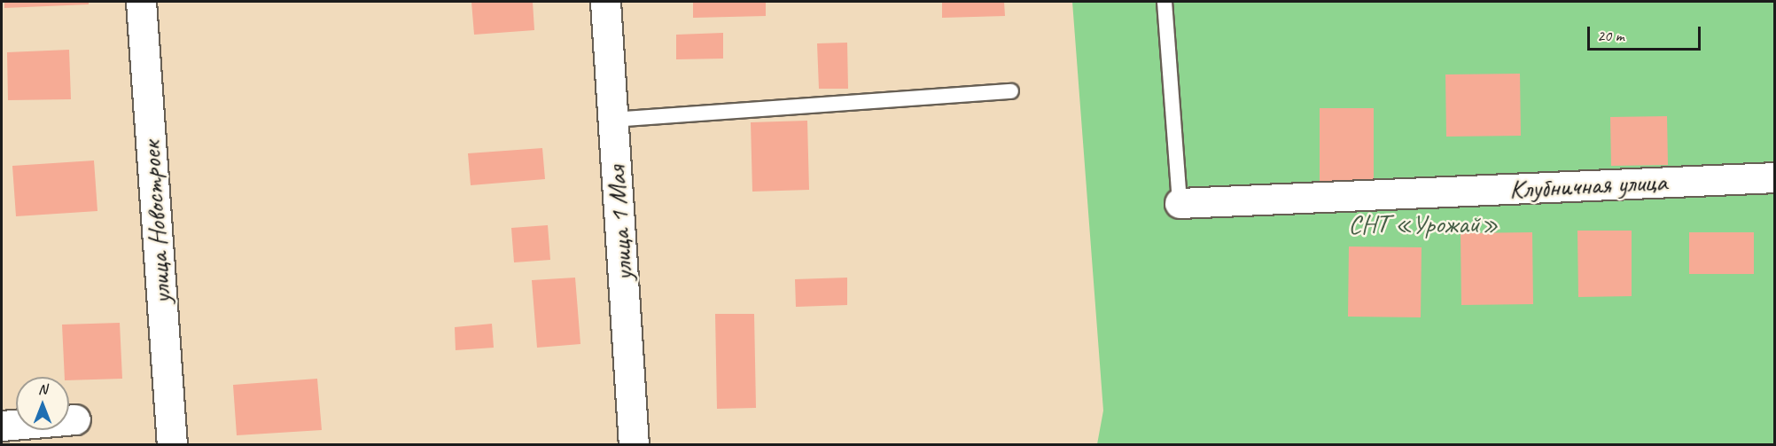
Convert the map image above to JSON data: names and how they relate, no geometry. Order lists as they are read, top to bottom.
{
  "streets": {
    "street": ["Клубничная улица", "улица Новостроек", "улица 1 Мая"]
  },
  "parks": ["СНТ «Урожай»"],
  "scale_bar": "20 m",
  "north": "top"
}
